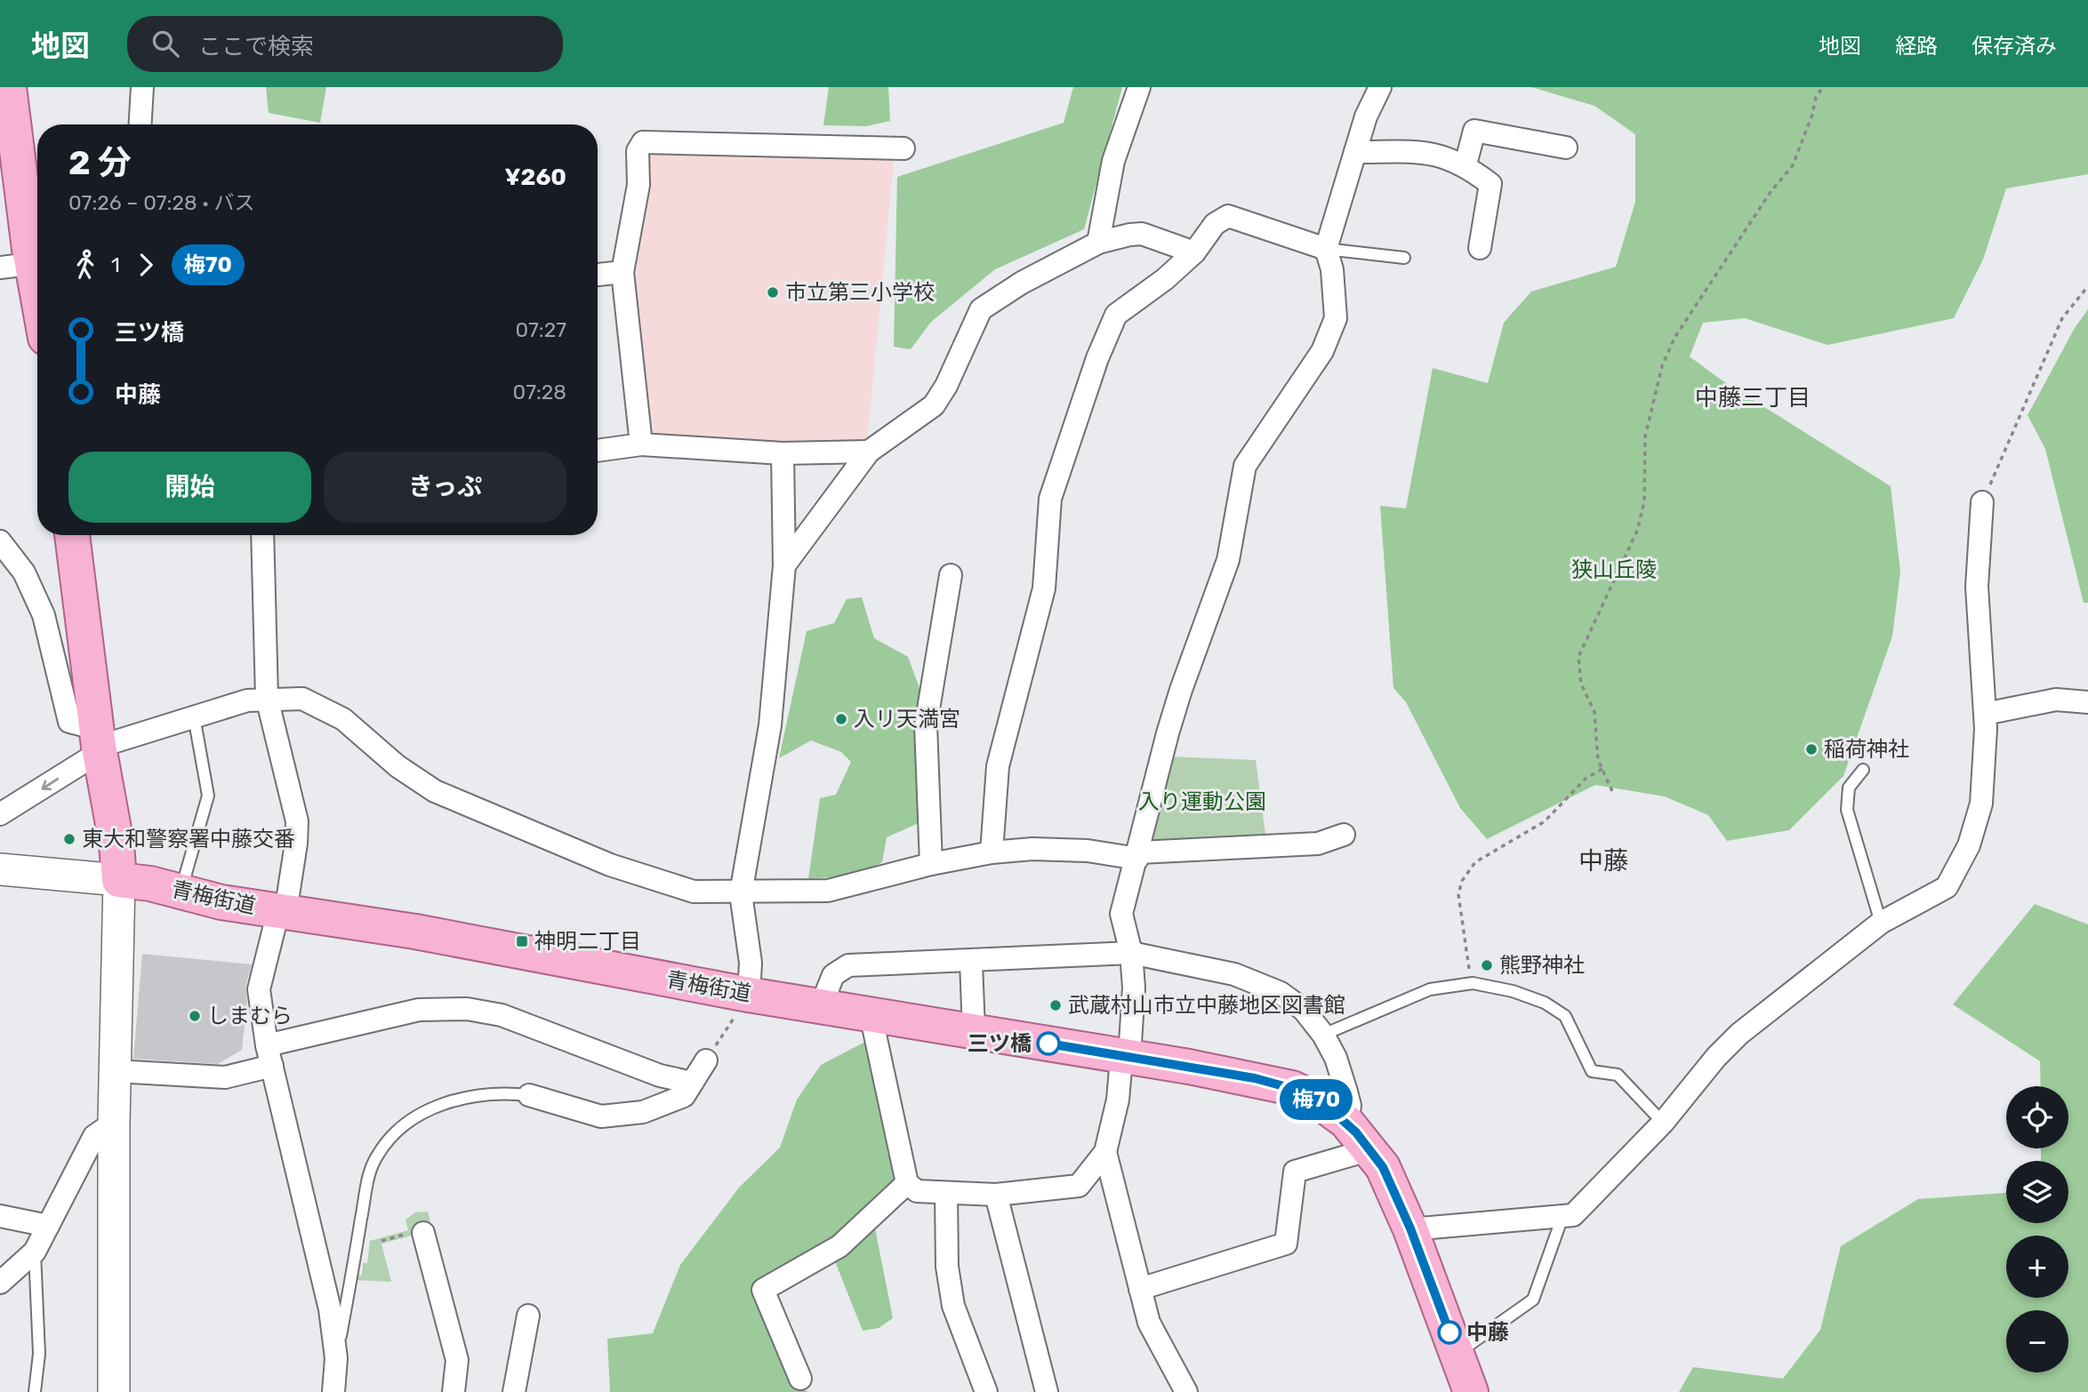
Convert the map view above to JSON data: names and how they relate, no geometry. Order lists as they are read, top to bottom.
{
  "streets": {
    "main road": ["青梅街道"]
  },
  "districts": ["中藤三丁目", "中藤"],
  "parks": ["狭山丘陵", "入り運動公園"],
  "places": {
    "other": [
      "市立第三小学校",
      "入リ天満宮",
      "稲荷神社",
      "東大和警察署中藤交番",
      "熊野神社",
      "武蔵村山市立中藤地区図書館",
      "しまむら",
      "三ツ橋",
      "中藤"
    ],
    "transit": ["神明二丁目"]
  },
  "lines": ["bus line 梅70"],
  "page": {
    "header": "地図",
    "search": "ここで検索",
    "nav": ["地図", "経路", "保存済み"],
    "on_map": "梅70",
    "heading": ["2 分", "07:26 – 07:28 · バス", "¥260"],
    "legs": ["1", "梅70"],
    "list": [
      {
        "name": "三ツ橋",
        "value": "07:27"
      },
      {
        "name": "中藤",
        "value": "07:28"
      }
    ],
    "buttons": ["開始", "きっぷ"],
    "map_buttons": ["+", "−"]
  }
}
